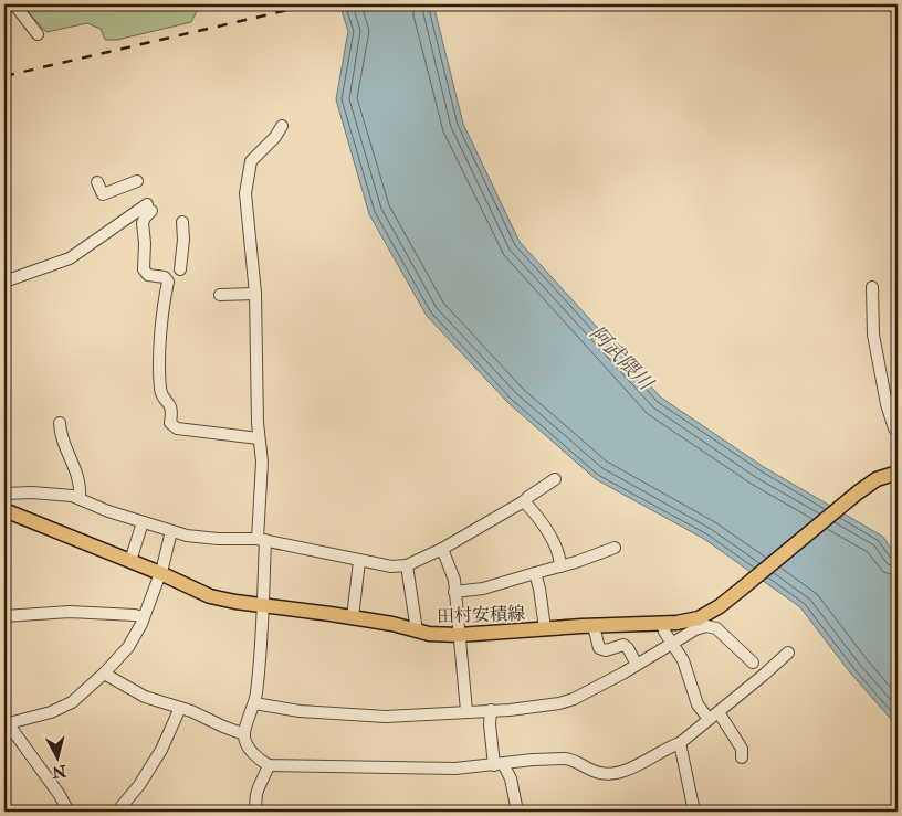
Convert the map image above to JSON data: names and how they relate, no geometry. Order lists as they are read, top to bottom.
{
  "streets": {
    "main road": ["田村安積線"]
  },
  "water": ["阿武隈川"],
  "north": "bottom"
}
